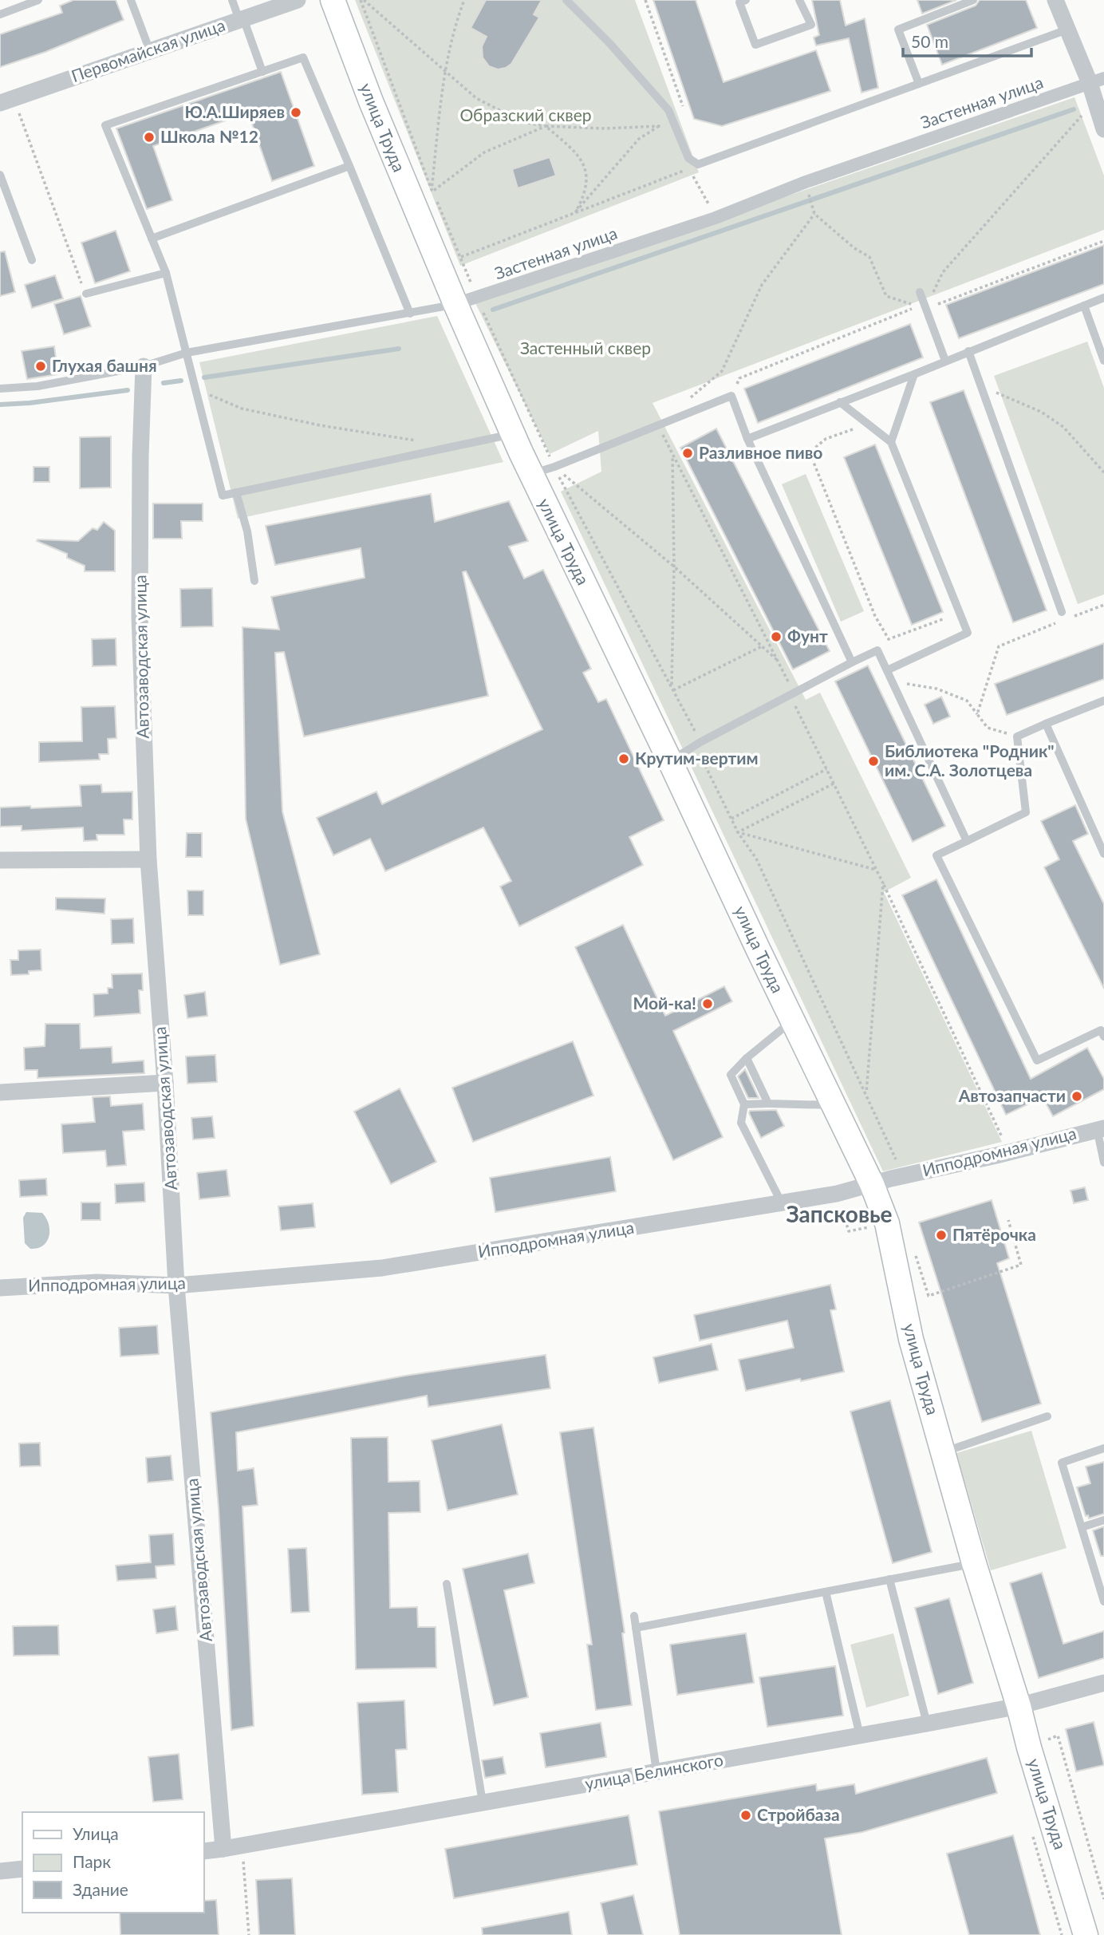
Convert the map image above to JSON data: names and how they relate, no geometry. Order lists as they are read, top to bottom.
{
  "streets": {
    "main road": ["улица Труда"],
    "street": [
      "Первомайская улица",
      "Застенная улица",
      "Автозаводская улица",
      "Ипподромная улица",
      "улица Белинского"
    ]
  },
  "crossings": [
    ["Застенная улица", "улица Труда"],
    ["Застенная улица", "Автозаводская улица"],
    ["улица Труда", "Ипподромная улица"],
    ["улица Труда", "улица Белинского"],
    ["Автозаводская улица", "Ипподромная улица"],
    ["Автозаводская улица", "улица Белинского"]
  ],
  "districts": ["Запсковье"],
  "parks": ["Образский сквер", "Застенный сквер"],
  "places": [
    "Ю.А.Ширяев",
    "Школа №12",
    "Глухая башня",
    "Разливное пиво",
    "Фунт",
    "Крутим-вертим",
    "Библиотека \"Родник\" им. С.А. Золотцева",
    "Мой-ка!",
    "Автозапчасти",
    "Пятёрочка",
    "Стройбаза"
  ],
  "legend": ["Улица", "Парк", "Здание"],
  "scale_bar": "50 m"
}
